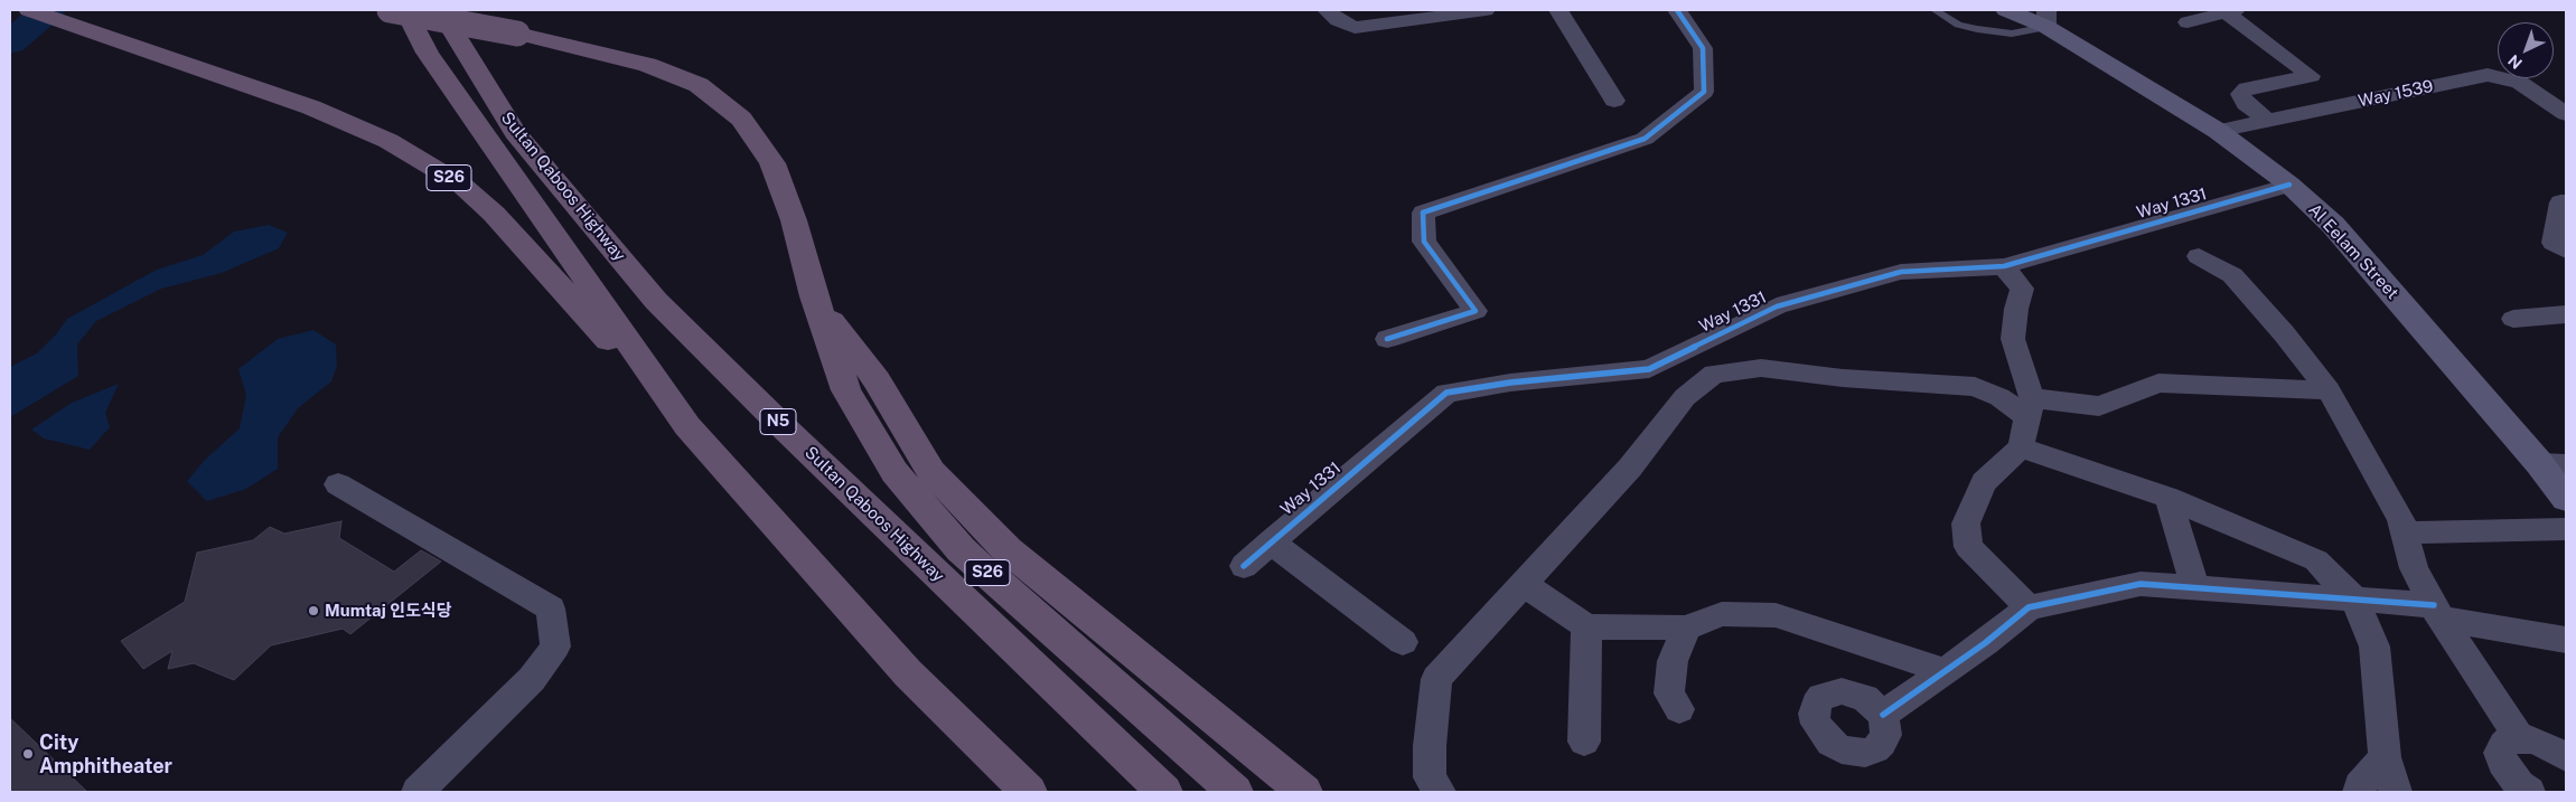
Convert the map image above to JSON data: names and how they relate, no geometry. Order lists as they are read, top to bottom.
{
  "streets": {
    "highway": ["S26", "Sultan Qaboos Highway", "N5"],
    "main road": ["Al Eelam Street"],
    "street": ["Way 1539", "Way 1331"]
  },
  "crossings": [
    ["Way 1539", "Al Eelam Street"],
    ["S26", "Sultan Qaboos Highway"],
    ["Way 1331", "Al Eelam Street"]
  ],
  "places": ["Mumtaj 인도식당", "City Amphitheater"],
  "north": "bottom left"
}
